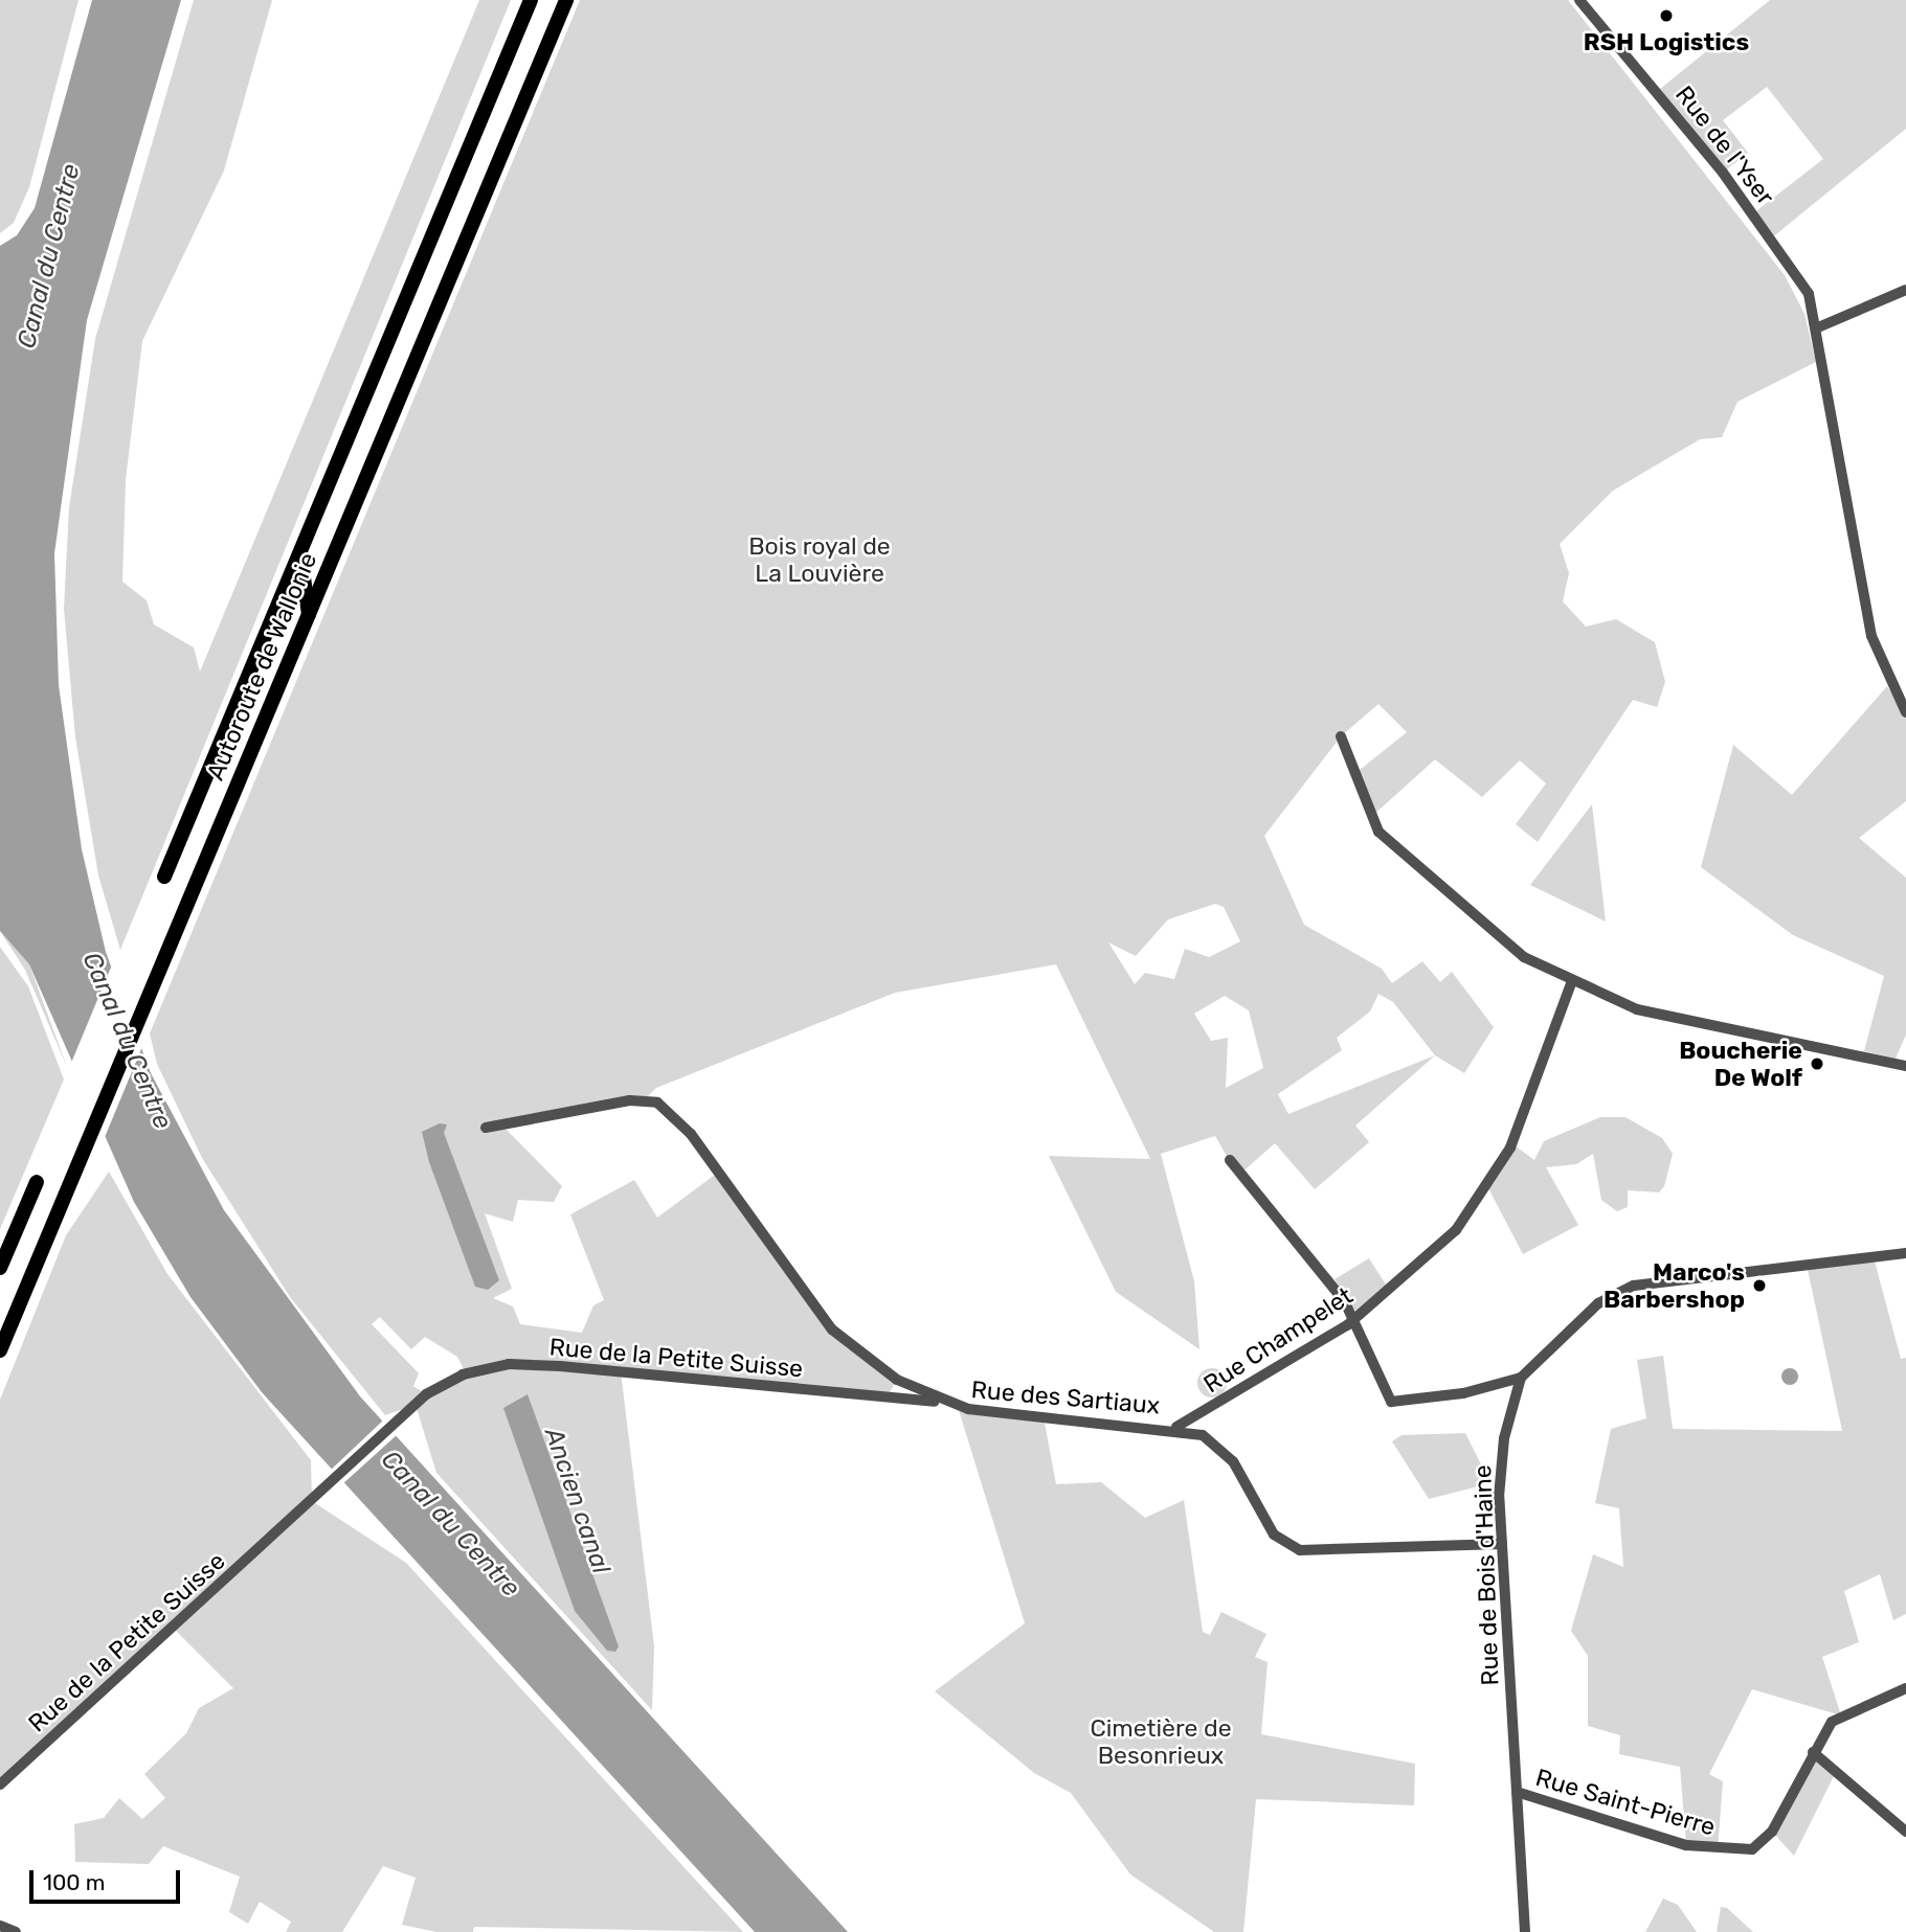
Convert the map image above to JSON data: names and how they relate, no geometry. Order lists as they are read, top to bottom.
{
  "streets": {
    "highway": ["Autoroute de Wallonie"],
    "street": [
      "Rue de l'Yser",
      "Rue Champelet",
      "Rue de la Petite Suisse",
      "Rue des Sartiaux",
      "Rue de Bois d'Haine",
      "Rue Saint-Pierre"
    ]
  },
  "crossings": [
    ["Rue Champelet", "Rue des Sartiaux"],
    ["Rue de la Petite Suisse", "Rue des Sartiaux"],
    ["Rue des Sartiaux", "Rue de Bois d'Haine"],
    ["Rue de Bois d'Haine", "Rue Saint-Pierre"]
  ],
  "water": ["Canal du Centre", "Ancien canal"],
  "parks": ["Bois royal de La Louvière", "Cimetière de Besonrieux"],
  "places": ["RSH Logistics", "Boucherie De Wolf", "Marco's Barbershop"],
  "scale_bar": "100 m"
}
